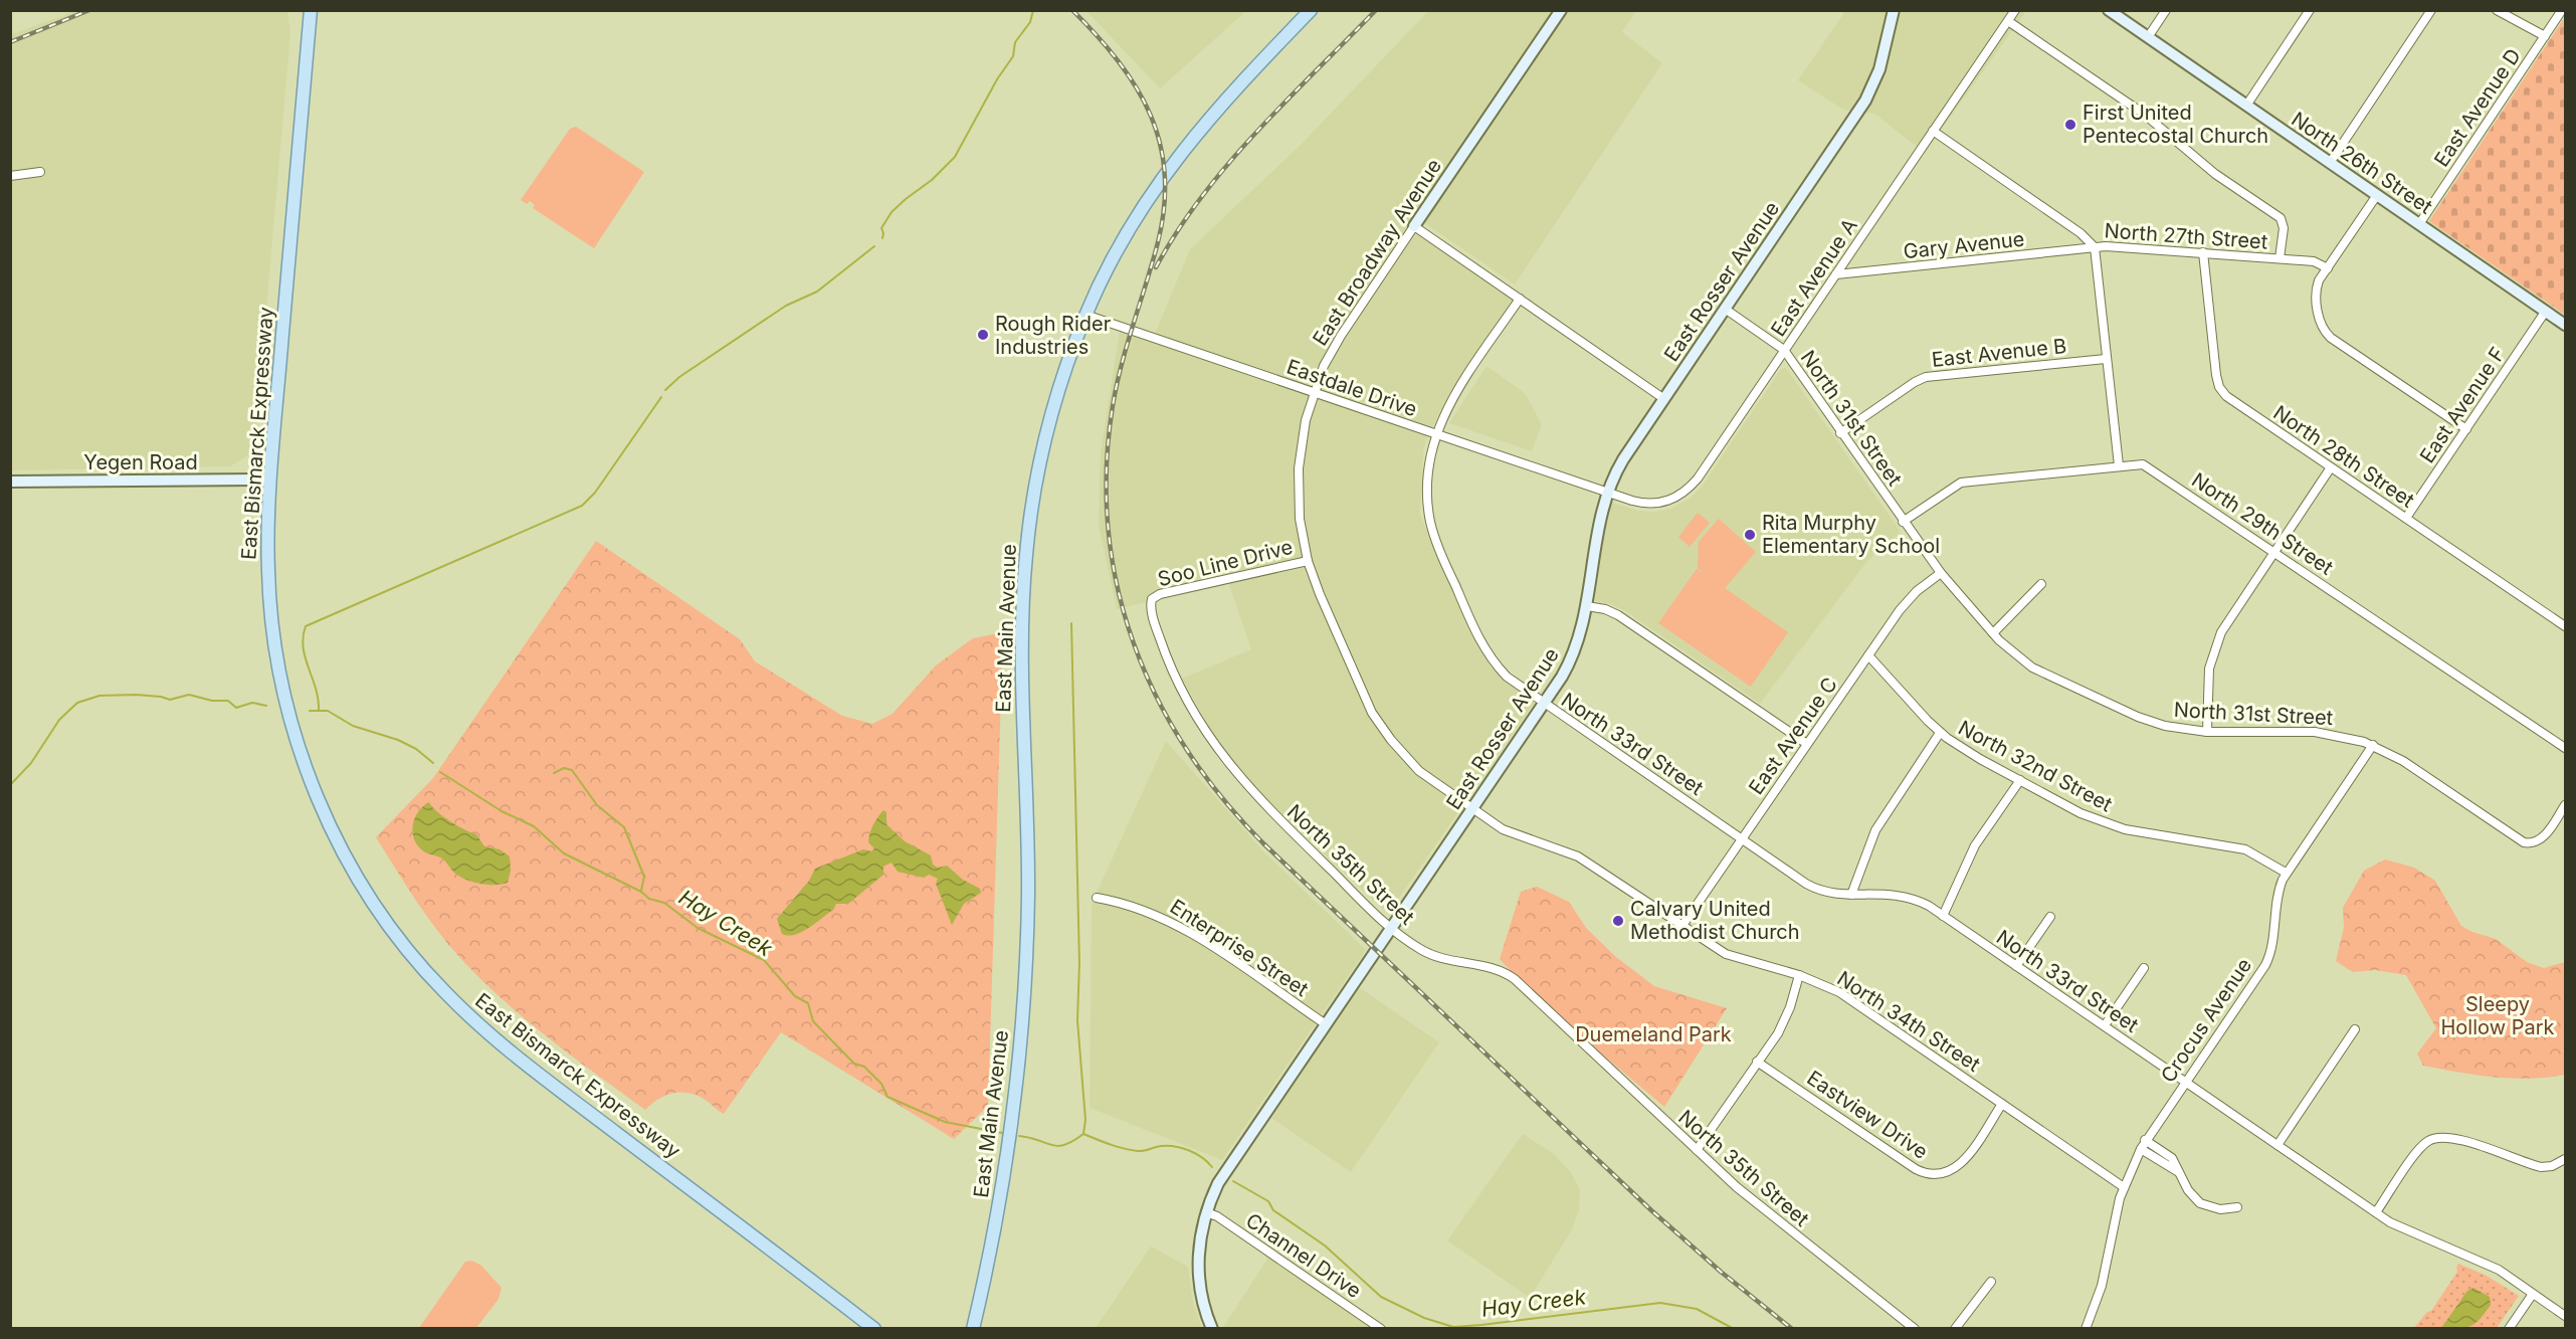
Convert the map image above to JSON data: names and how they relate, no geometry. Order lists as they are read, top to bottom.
{
  "streets": {
    "main road": ["East Bismarck Expressway", "East Main Avenue"],
    "street": [
      "East Avenue D",
      "North 26th Street",
      "North 27th Street",
      "Gary Avenue",
      "East Broadway Avenue",
      "East Avenue A",
      "East Rosser Avenue",
      "East Avenue B",
      "Eastdale Drive",
      "East Avenue F",
      "North 31st Street",
      "North 28th Street",
      "Yegen Road",
      "North 29th Street",
      "Soo Line Drive",
      "East Avenue C",
      "North 33rd Street",
      "North 32nd Street",
      "North 35th Street",
      "Enterprise Street",
      "Crocus Avenue",
      "North 34th Street",
      "Eastview Drive",
      "Channel Drive"
    ]
  },
  "crossings": [
    ["East Avenue D", "North 26th Street"],
    ["North 26th Street", "East Avenue F"],
    ["North 27th Street", "Gary Avenue"],
    ["North 27th Street", "East Avenue A"],
    ["North 27th Street", "North 28th Street"],
    ["Gary Avenue", "East Avenue A"],
    ["East Broadway Avenue", "East Rosser Avenue"],
    ["East Broadway Avenue", "Eastdale Drive"],
    ["East Broadway Avenue", "Soo Line Drive"],
    ["East Broadway Avenue", "North 34th Street"],
    ["East Avenue A", "East Rosser Avenue"],
    ["East Avenue A", "Eastdale Drive"],
    ["East Avenue A", "North 31st Street"],
    ["East Rosser Avenue", "Eastdale Drive"],
    ["East Rosser Avenue", "North 31st Street"],
    ["East Rosser Avenue", "North 33rd Street"],
    ["East Rosser Avenue", "North 35th Street"],
    ["East Rosser Avenue", "Enterprise Street"],
    ["East Rosser Avenue", "North 34th Street"],
    ["East Rosser Avenue", "Channel Drive"],
    ["East Avenue B", "North 31st Street"],
    ["Eastdale Drive", "East Main Avenue"],
    ["Eastdale Drive", "North 33rd Street"],
    ["East Avenue F", "North 28th Street"],
    ["North 31st Street", "East Avenue C"],
    ["North 31st Street", "Crocus Avenue"],
    ["East Bismarck Expressway", "Yegen Road"],
    ["Soo Line Drive", "North 35th Street"],
    ["East Avenue C", "North 33rd Street"],
    ["East Avenue C", "North 32nd Street"],
    ["East Avenue C", "North 34th Street"],
    ["North 33rd Street", "Crocus Avenue"],
    ["North 32nd Street", "Crocus Avenue"],
    ["Crocus Avenue", "North 34th Street"],
    ["North 34th Street", "Eastview Drive"]
  ],
  "water": ["Hay Creek"],
  "parks": ["Sleepy Hollow Park", "Duemeland Park"],
  "places": [
    "First United Pentecostal Church",
    "Rough Rider Industries",
    "Rita Murphy Elementary School",
    "Calvary United Methodist Church"
  ]
}
